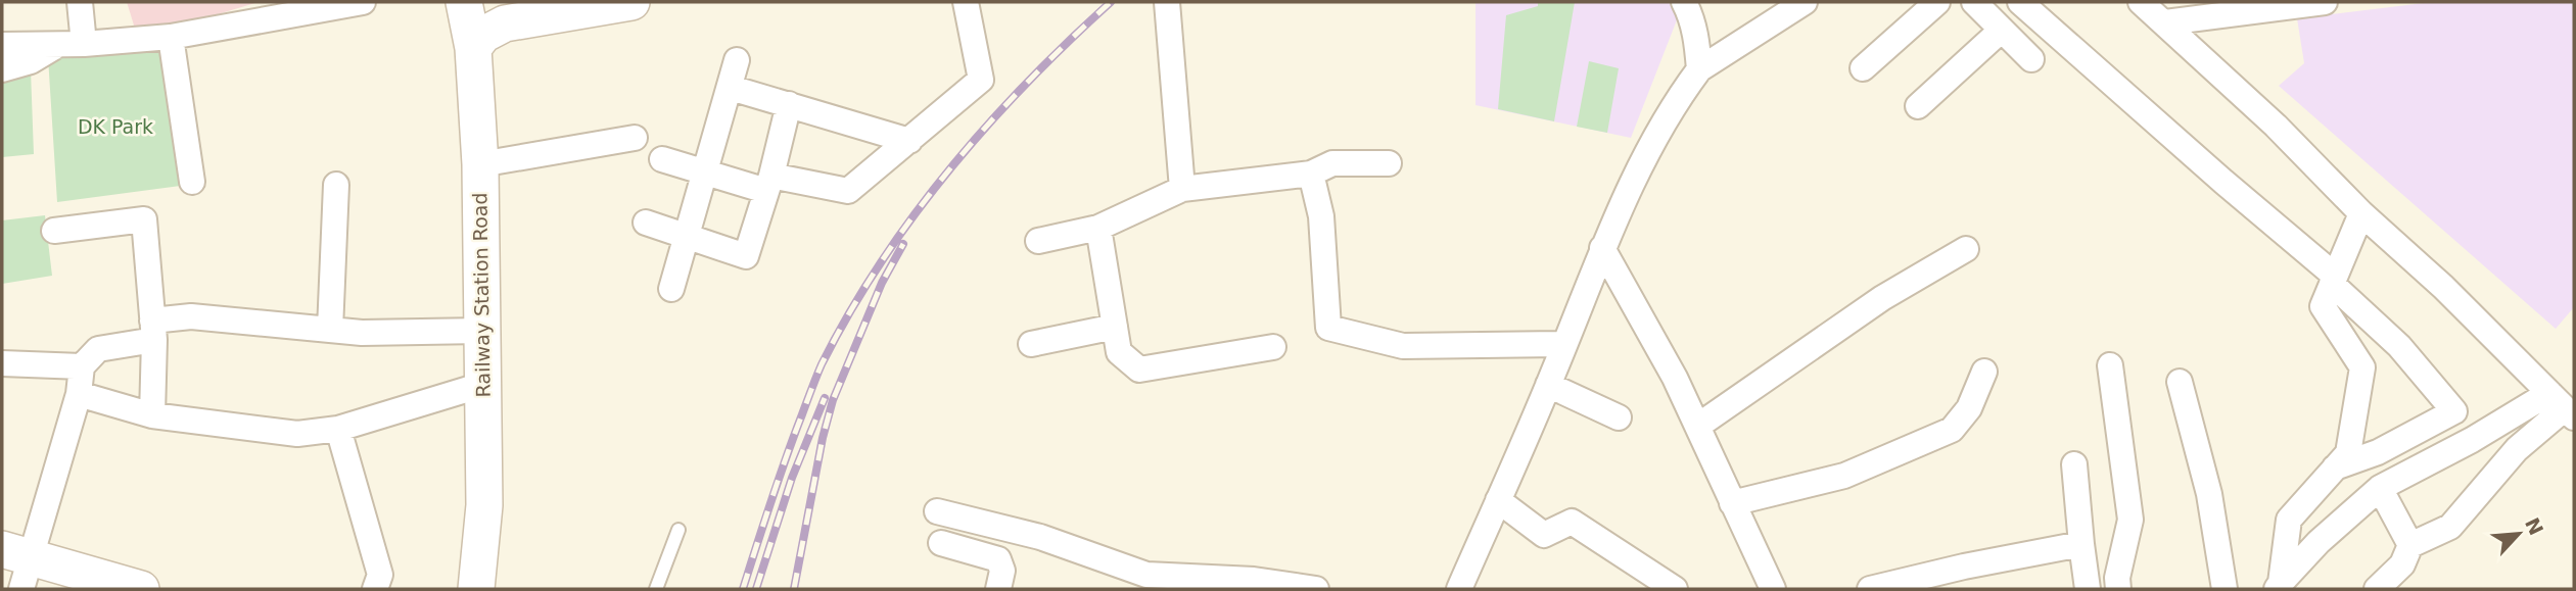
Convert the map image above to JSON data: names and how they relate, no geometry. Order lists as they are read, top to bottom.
{
  "streets": {
    "street": ["Railway Station Road"]
  },
  "parks": ["DK Park"],
  "north": "top right"
}
